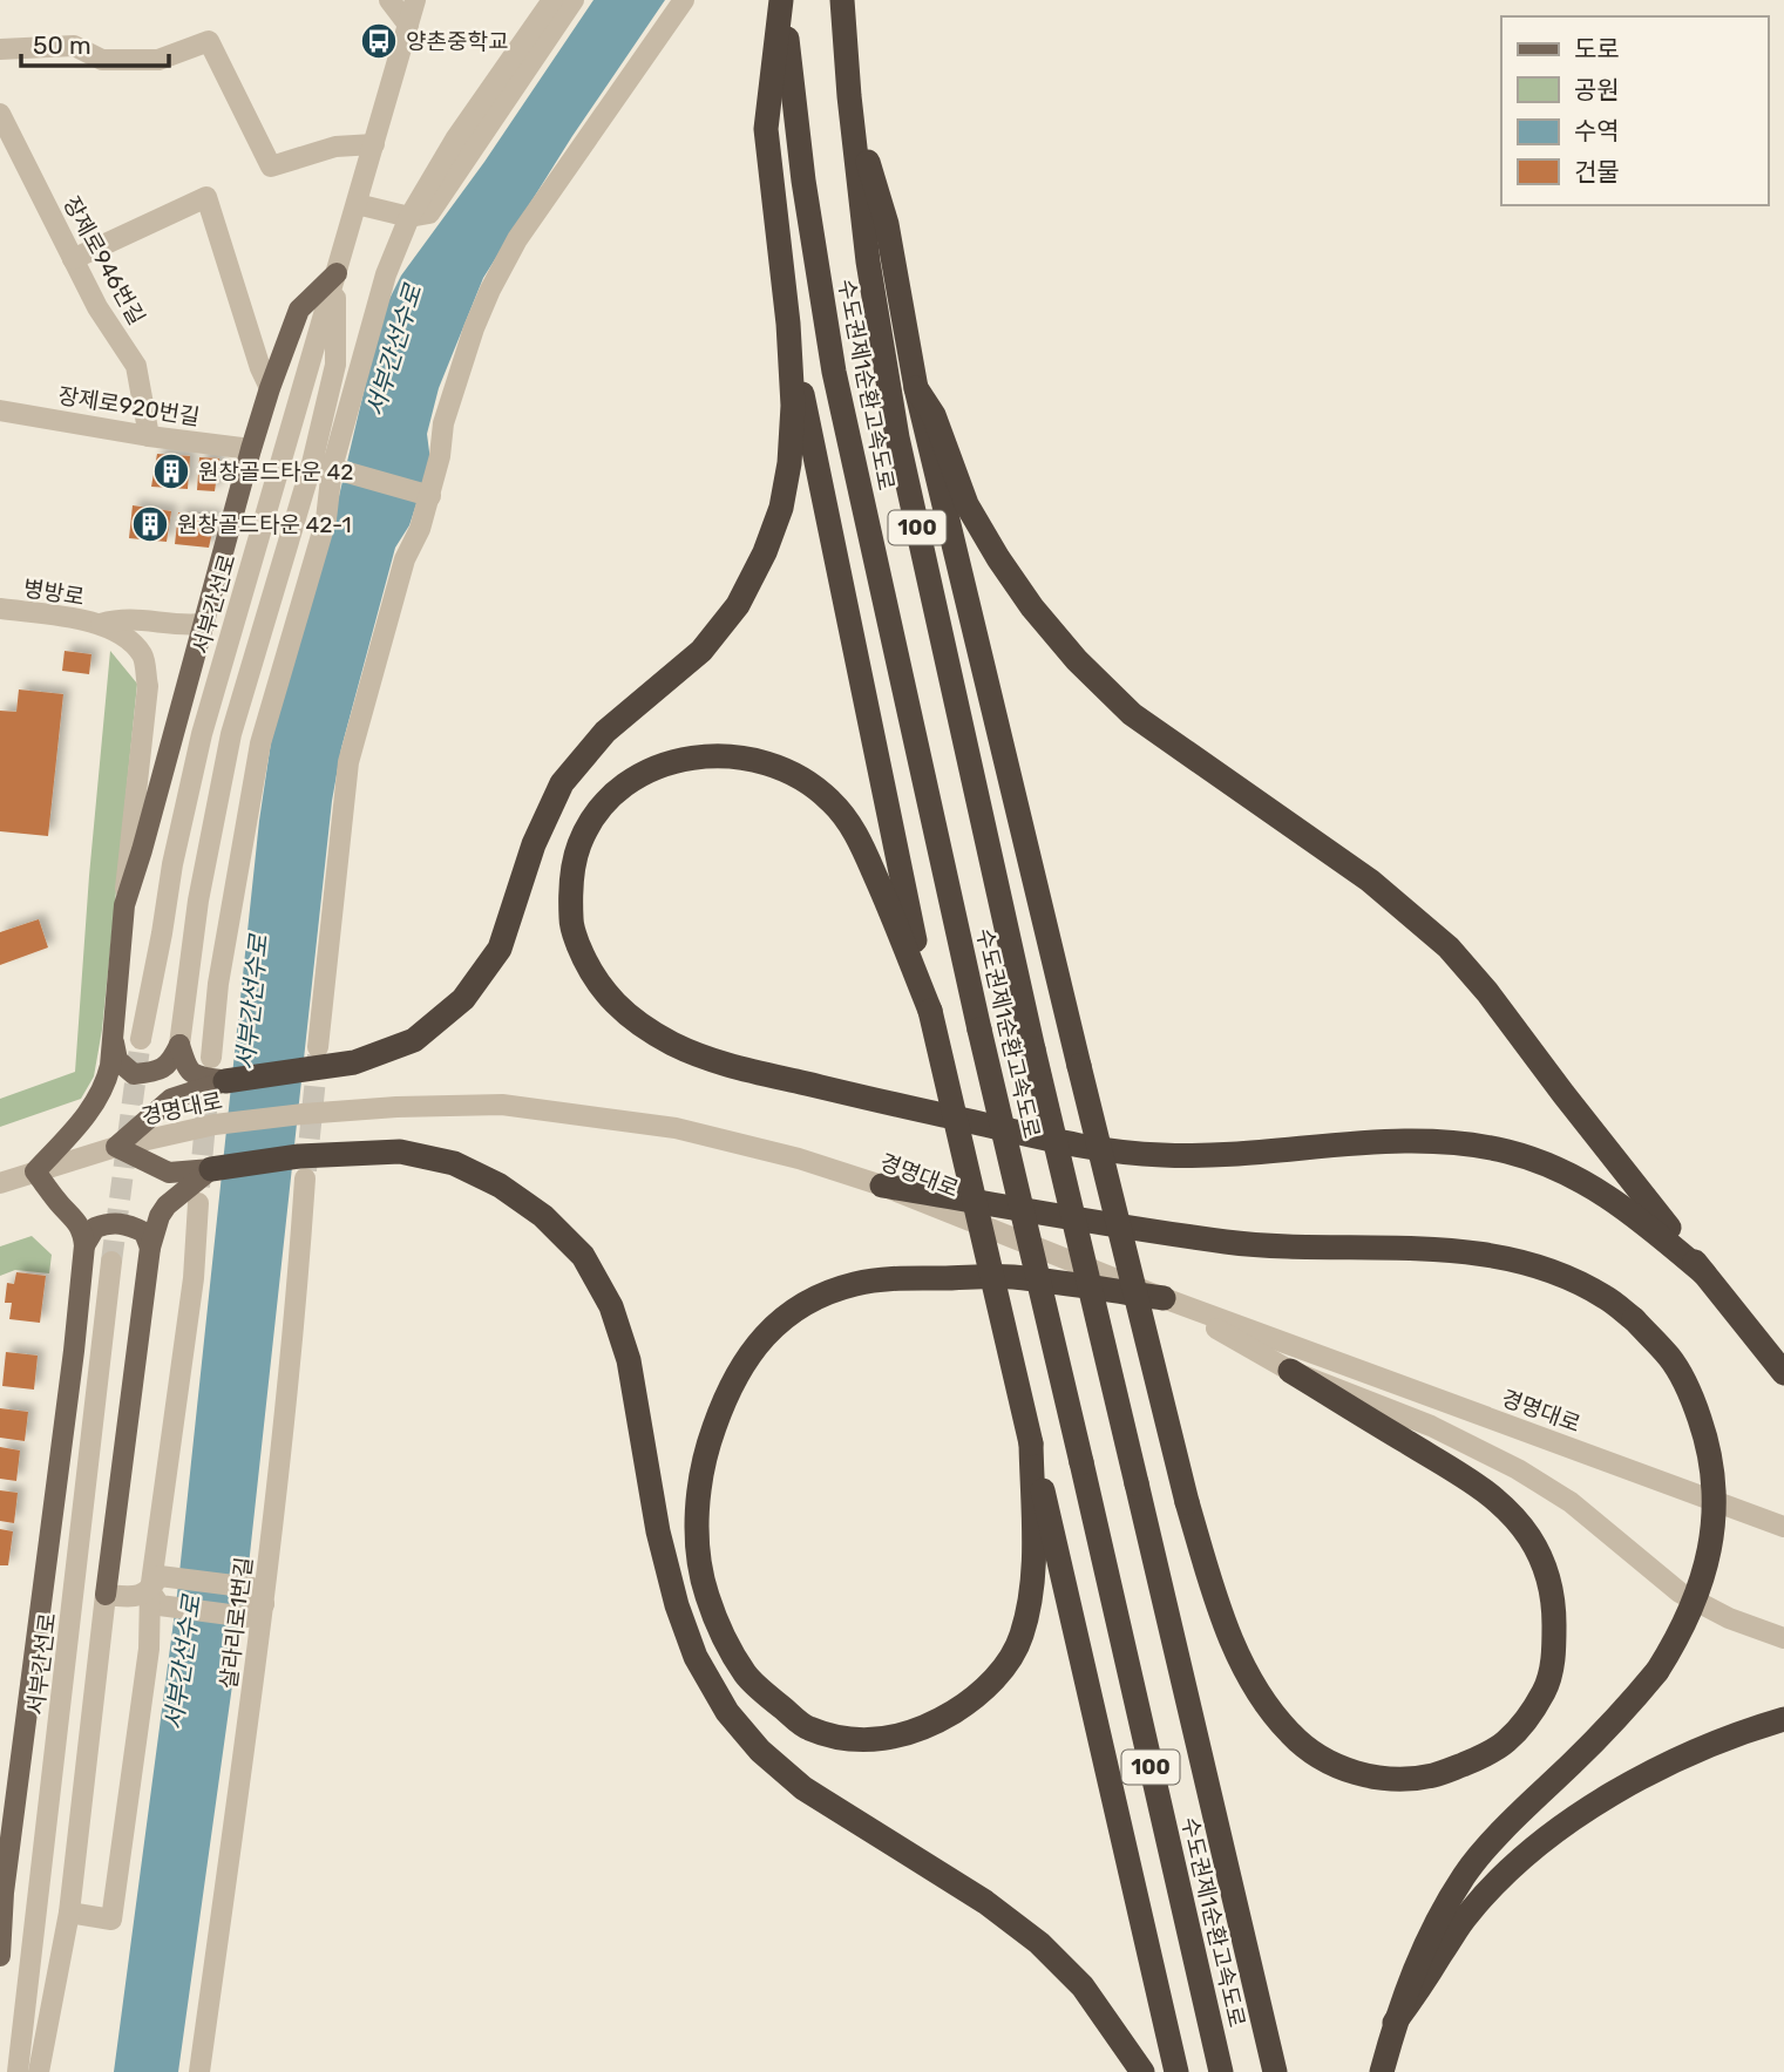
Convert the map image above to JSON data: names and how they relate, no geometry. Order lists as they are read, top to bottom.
{
  "streets": {
    "highway": ["수도권제1순환고속도로", "100"],
    "street": [
      "장제로946번길",
      "장제로920번길",
      "병방로",
      "서부간선로",
      "경명대로",
      "살라리로1번길"
    ]
  },
  "crossings": [
    ["장제로946번길", "장제로920번길"]
  ],
  "water": ["서부간선수로"],
  "places": {
    "bus stop": ["양촌중학교"],
    "building": ["원창골드타운 42", "원창골드타운 42-1"]
  },
  "legend": [
    "도로",
    "공원",
    "수역",
    "건물"
  ],
  "scale_bar": "50 m"
}
